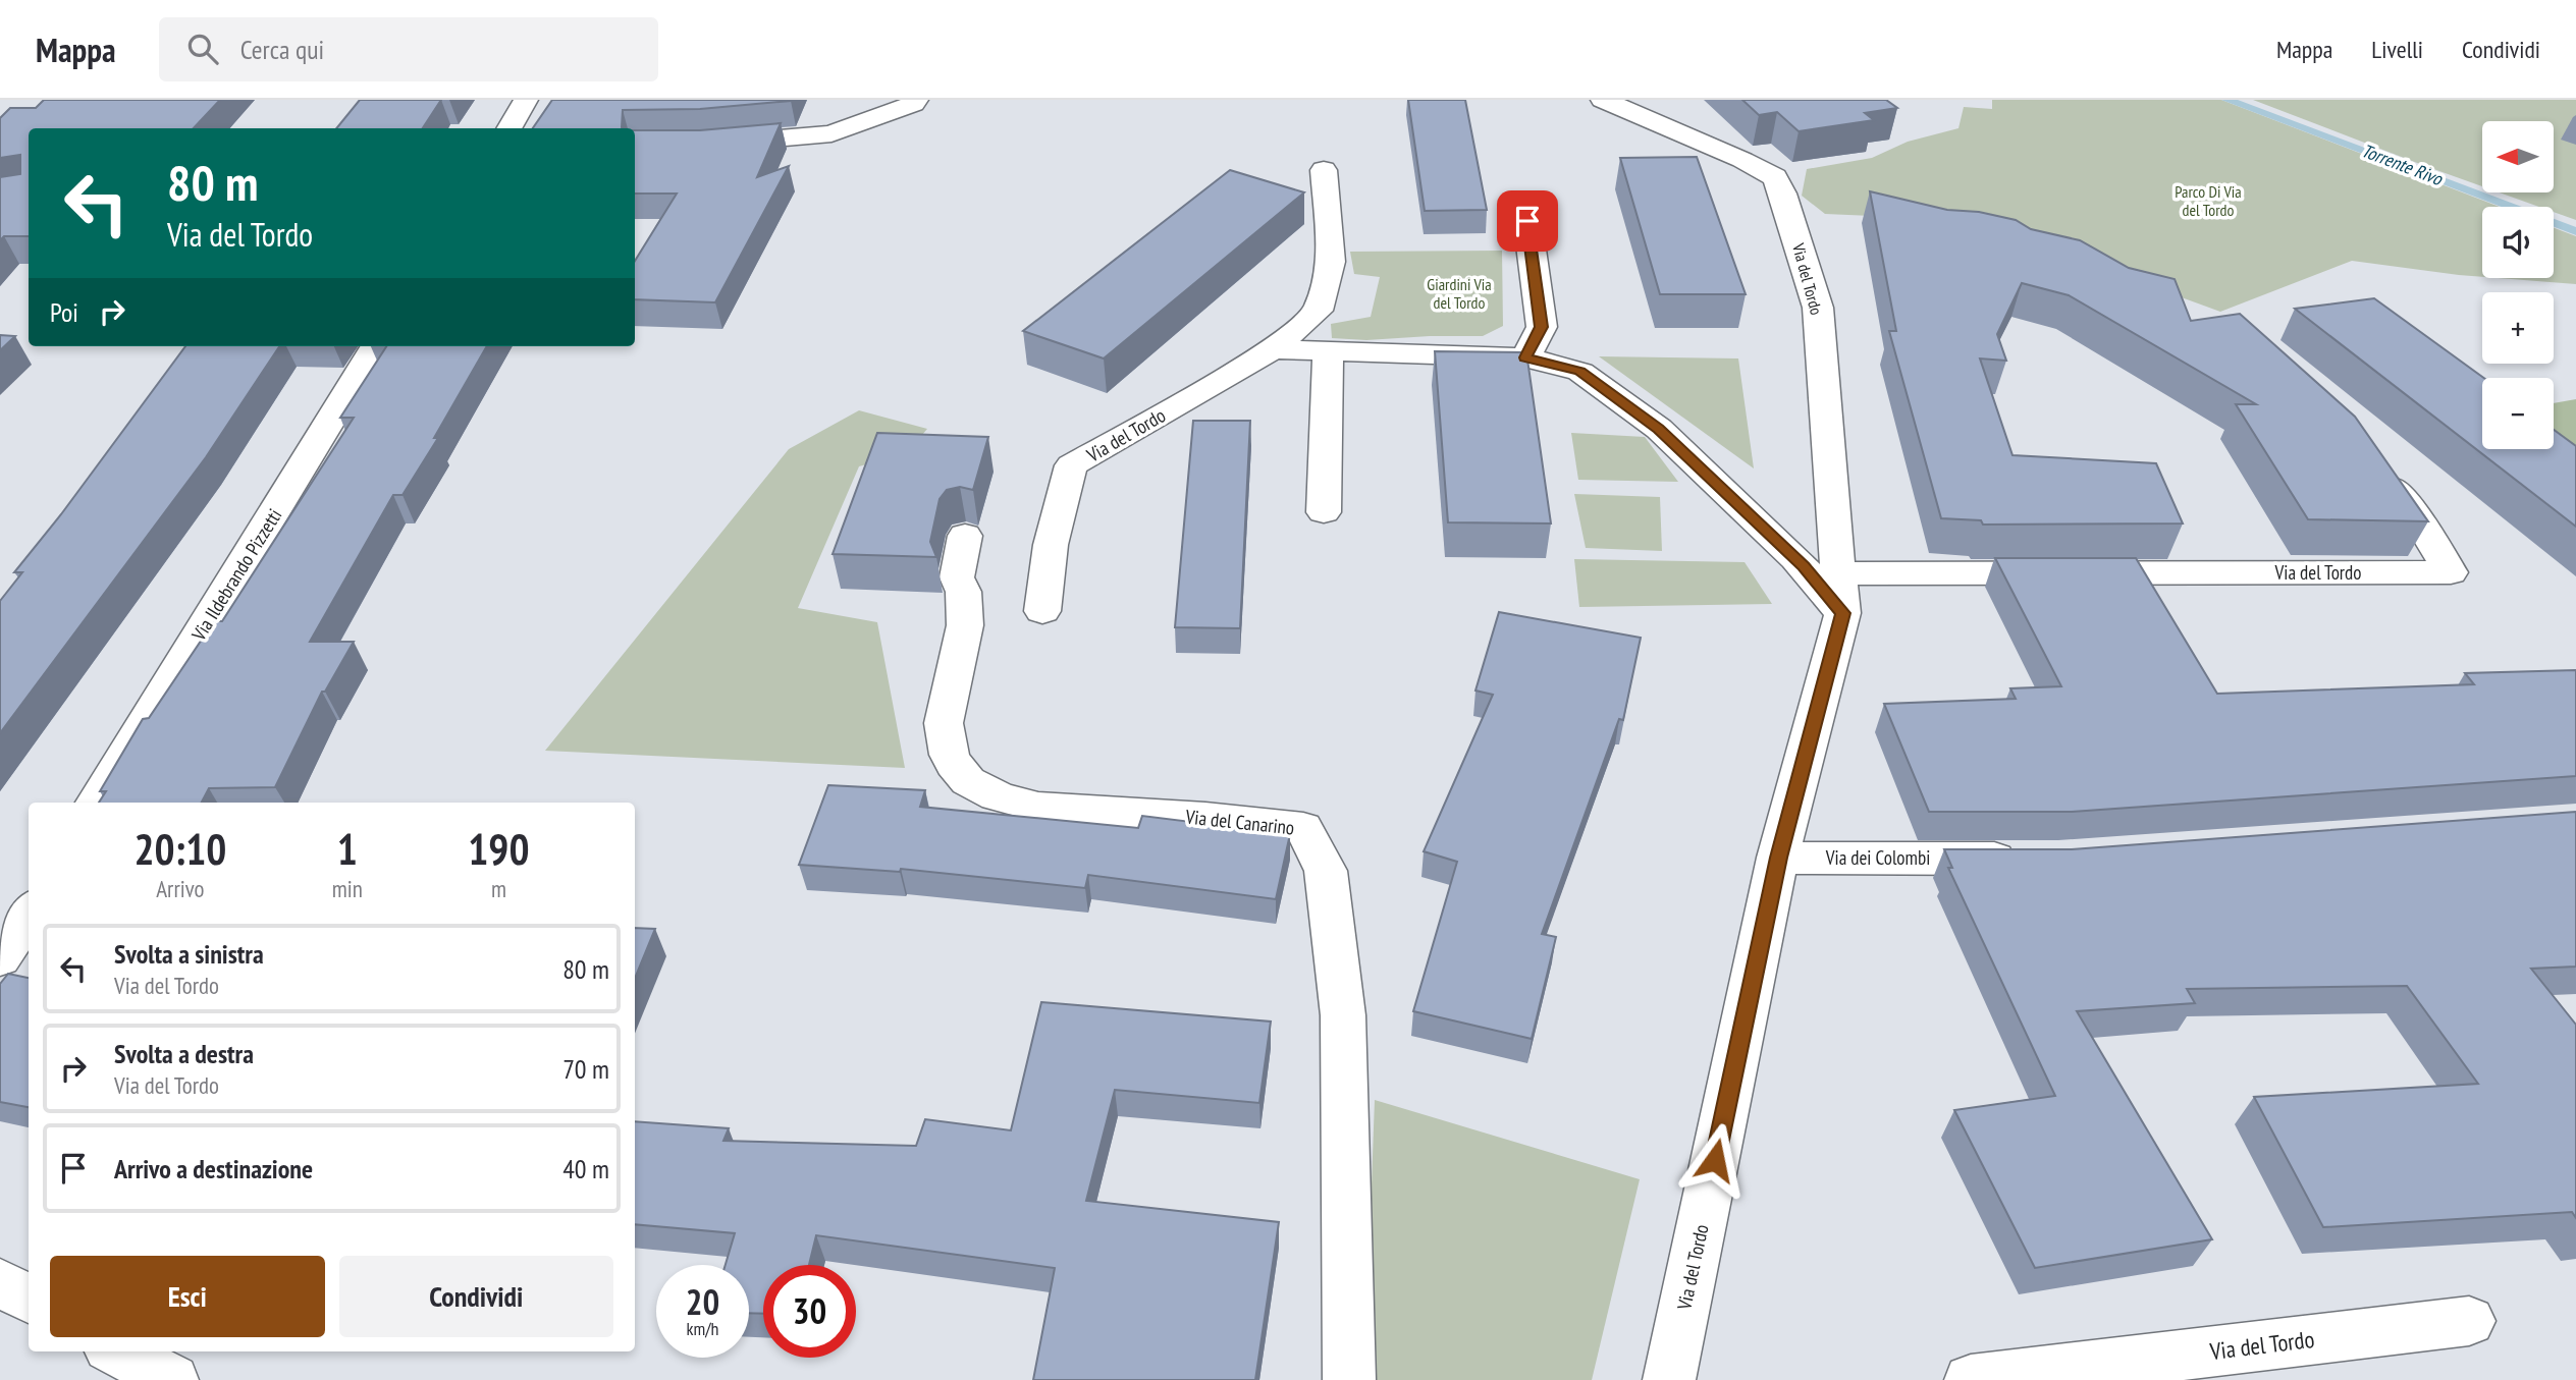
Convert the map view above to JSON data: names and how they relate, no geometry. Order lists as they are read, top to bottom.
{
  "streets": {
    "street": [
      "Via del Tordo",
      "Via Ildebrando Pizzetti",
      "Via del Canarino",
      "Via dei Colombi"
    ]
  },
  "crossings": [
    ["Via del Tordo", "Via dei Colombi"]
  ],
  "water": ["Torrente Rivo"],
  "parks": ["Parco Di Via del Tordo", "Giardini Via del Tordo"],
  "north": "left",
  "page": {
    "header": "Mappa",
    "search": "Cerca qui",
    "nav": ["Mappa", "Livelli", "Condividi"],
    "map_buttons": ["+", "−"],
    "turn": ["80 m", "Via del Tordo"],
    "then": "Poi",
    "eta": [
      "20:10",
      "Arrivo",
      "1",
      "min",
      "190",
      "m"
    ],
    "list": [
      {
        "name": "Svolta a sinistra",
        "note": "Via del Tordo",
        "value": "80 m"
      },
      {
        "name": "Svolta a destra",
        "note": "Via del Tordo",
        "value": "70 m"
      },
      {
        "name": "Arrivo a destinazione",
        "value": "40 m"
      }
    ],
    "buttons": ["Esci", "Condividi"],
    "speed": "20 km/h",
    "limit": "30"
  }
}
